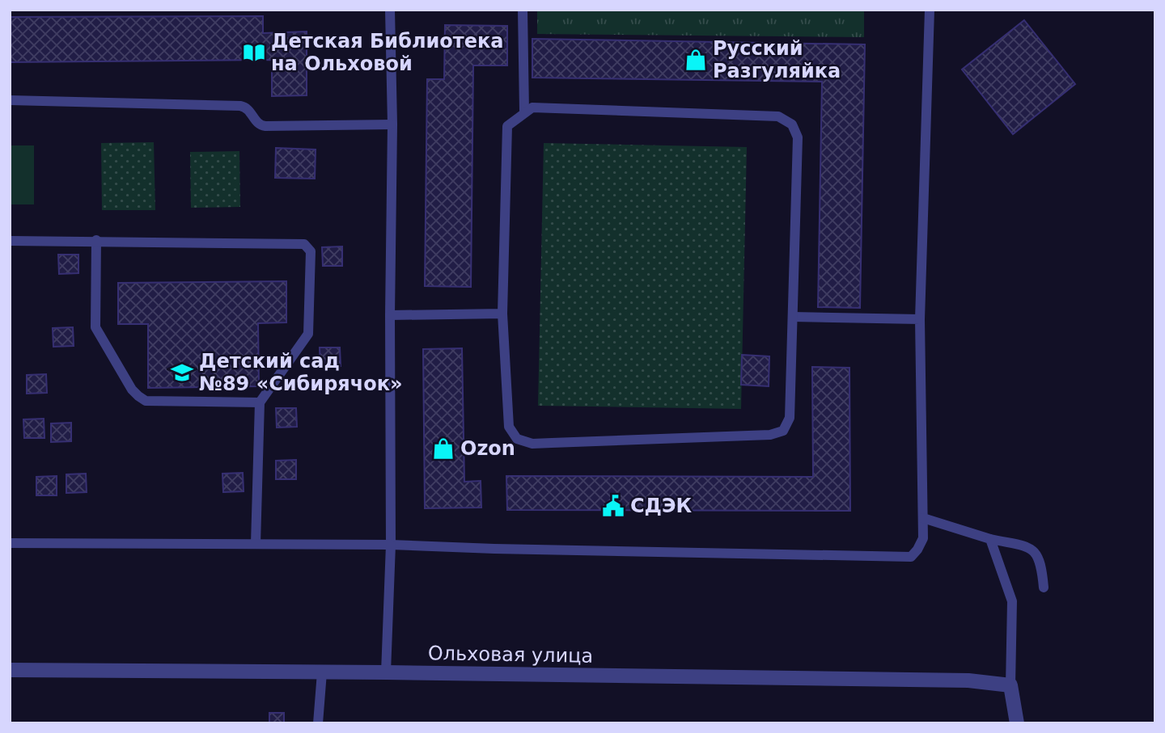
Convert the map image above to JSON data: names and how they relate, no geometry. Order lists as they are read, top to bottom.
{
  "streets": {
    "street": ["Ольховая улица"]
  },
  "places": {
    "library": ["Детская Библиотека на Ольховой"],
    "shop": ["Русский Разгуляйка", "Ozon"],
    "school or university": ["Детский сад №89 «Сибирячок»"],
    "public building": ["СДЭК"]
  }
}
